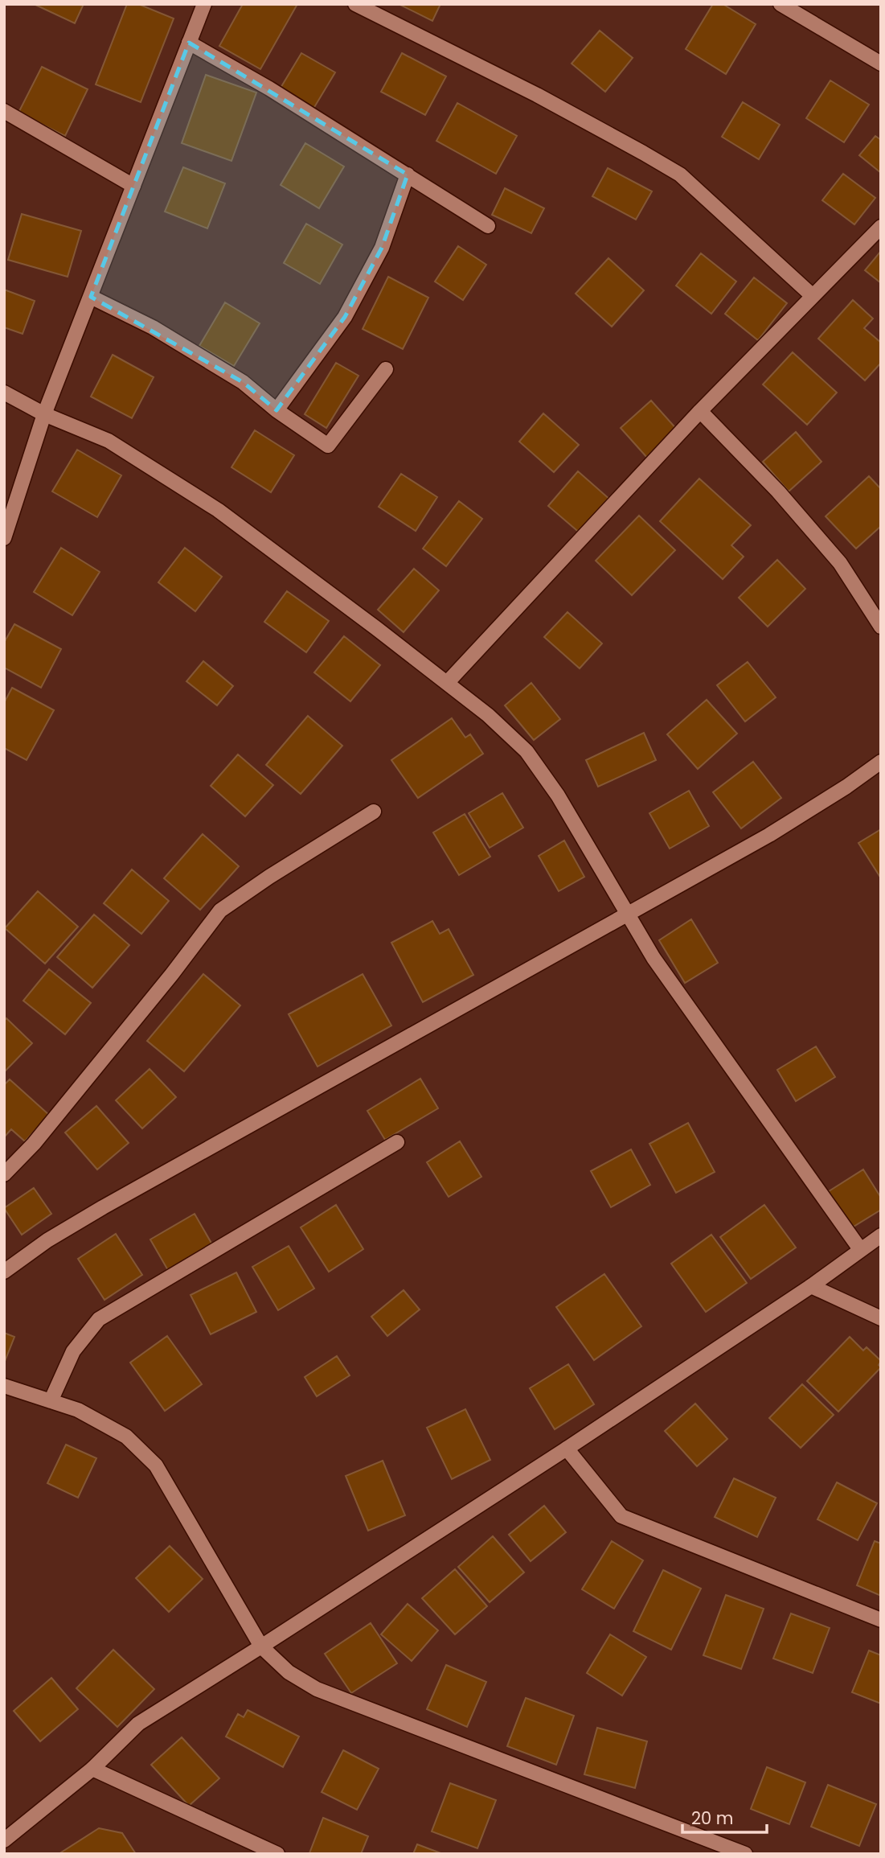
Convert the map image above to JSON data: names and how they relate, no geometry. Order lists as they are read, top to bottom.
{
  "scale_bar": "20 m"
}
